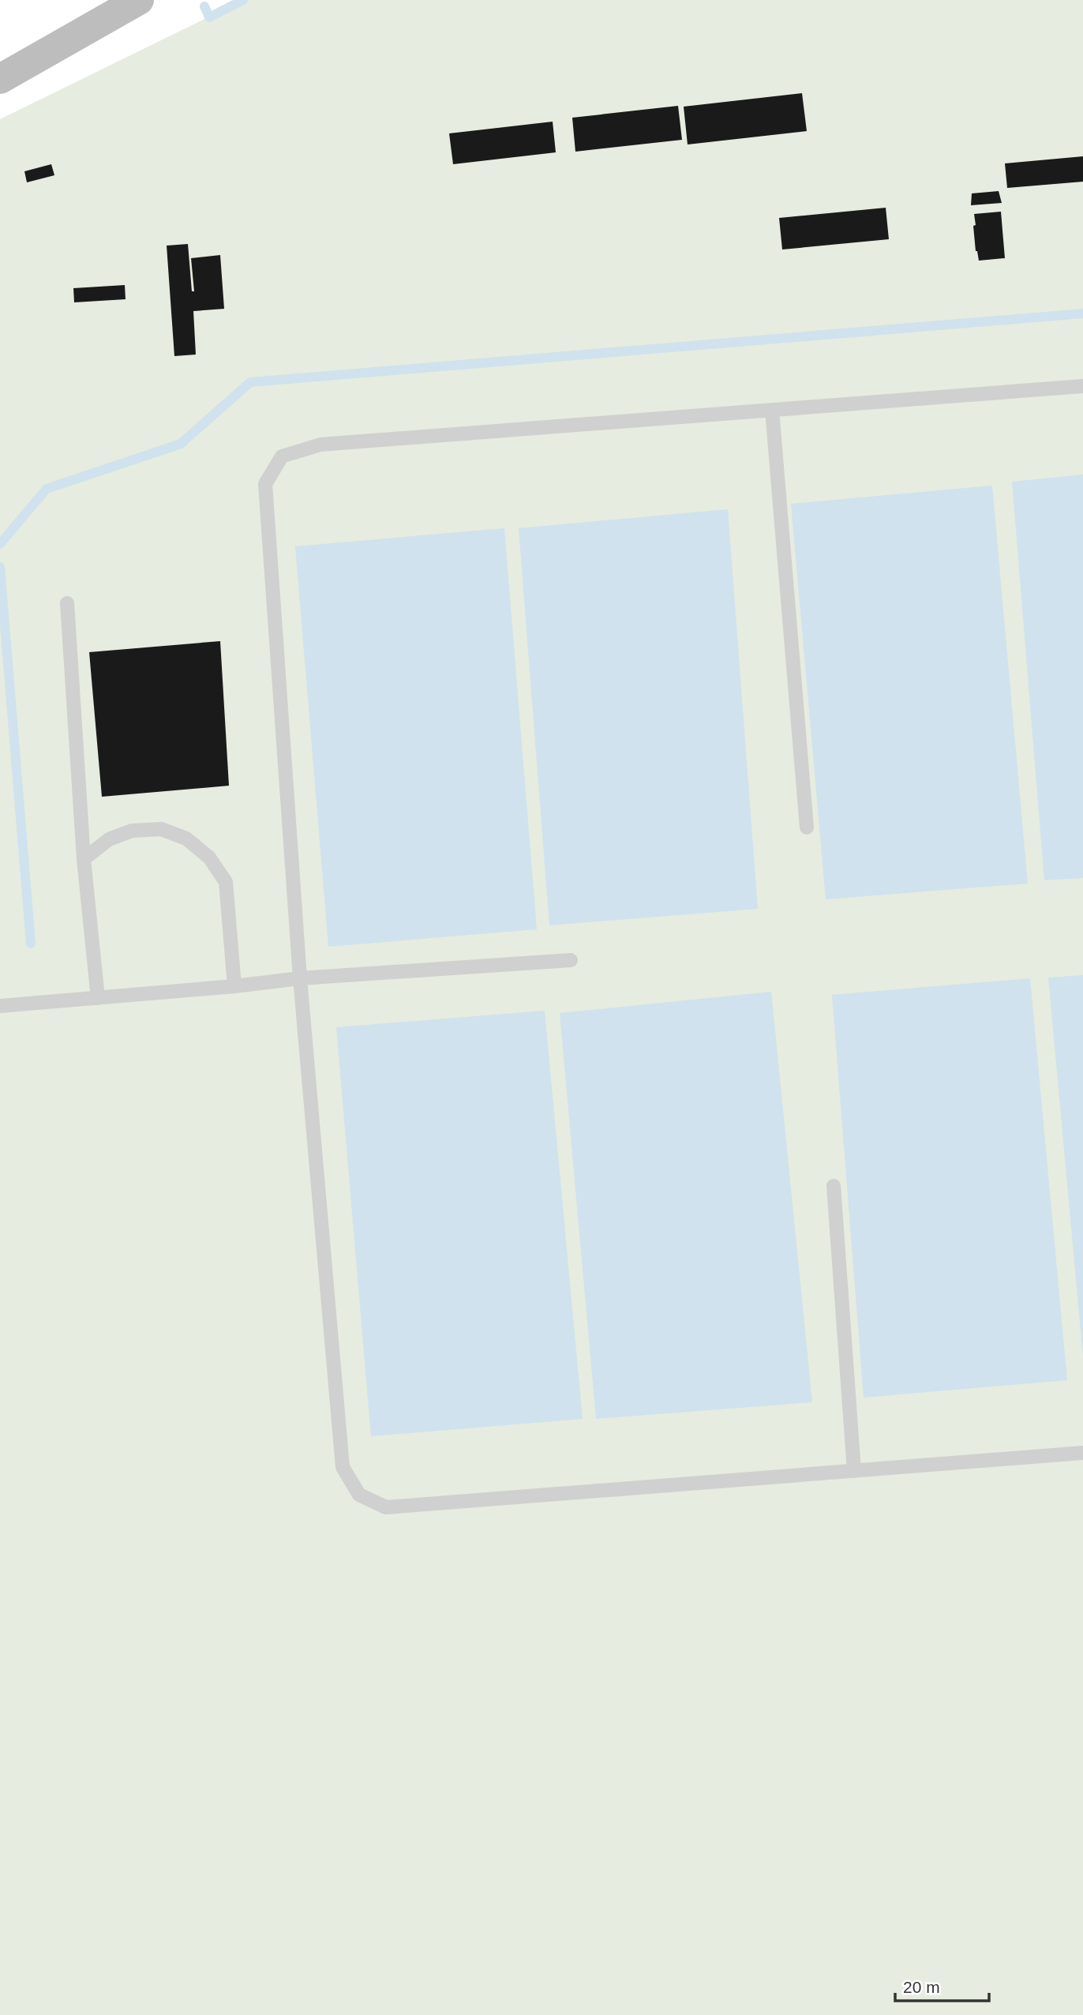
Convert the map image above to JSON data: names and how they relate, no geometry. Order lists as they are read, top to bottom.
{
  "scale_bar": "20 m"
}
